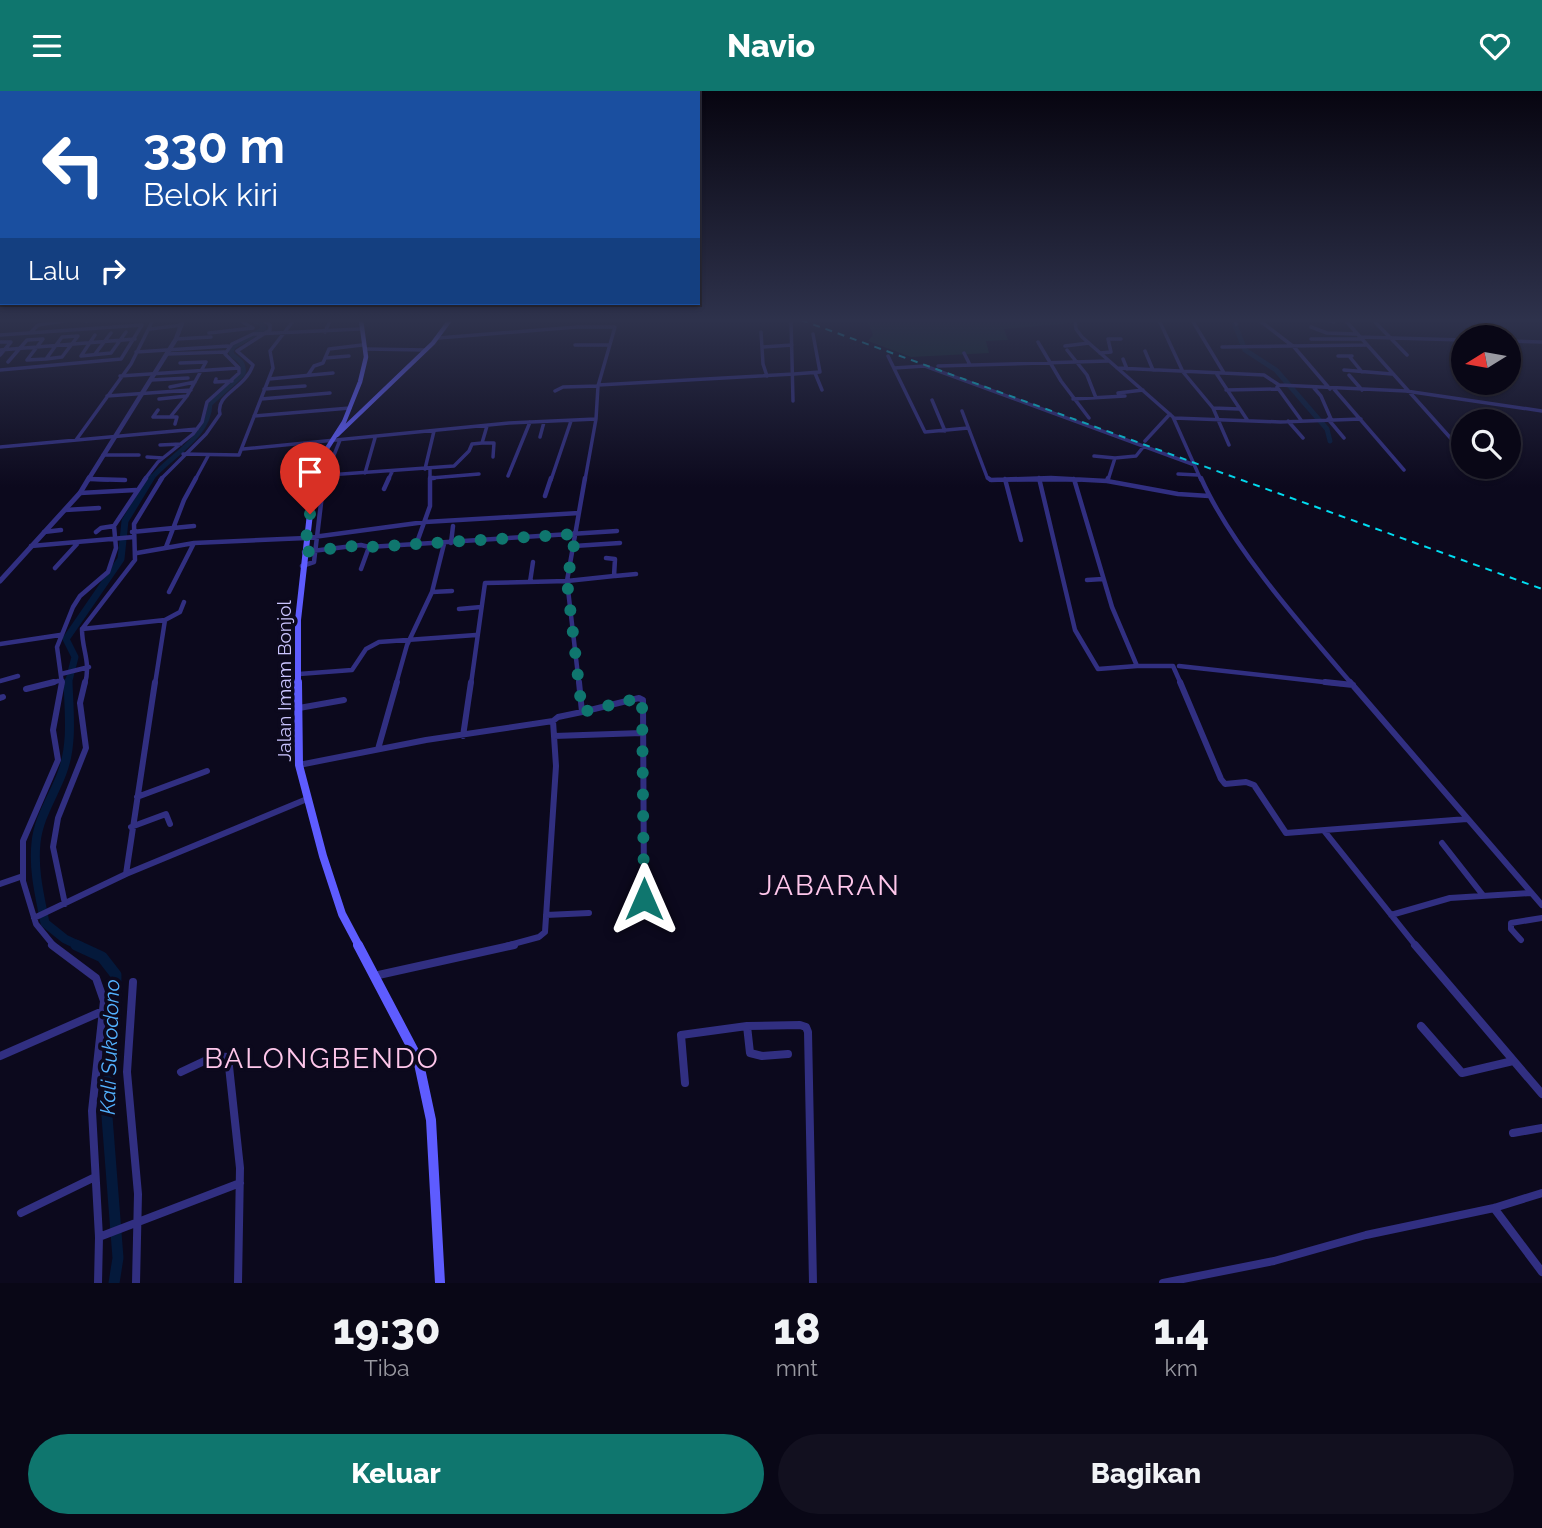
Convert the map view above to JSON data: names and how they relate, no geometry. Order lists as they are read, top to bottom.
{
  "streets": {
    "main road": ["Jalan Imam Bonjol"]
  },
  "districts": ["JABARAN", "BALONGBENDO"],
  "water": ["Kali Sukodono"],
  "north": "left",
  "page": {
    "header": "Navio",
    "turn": ["330 m", "Belok kiri"],
    "then": "Lalu",
    "eta": [
      "19:30",
      "Tiba",
      "18",
      "mnt",
      "1.4",
      "km"
    ],
    "buttons": ["Keluar", "Bagikan"]
  }
}
